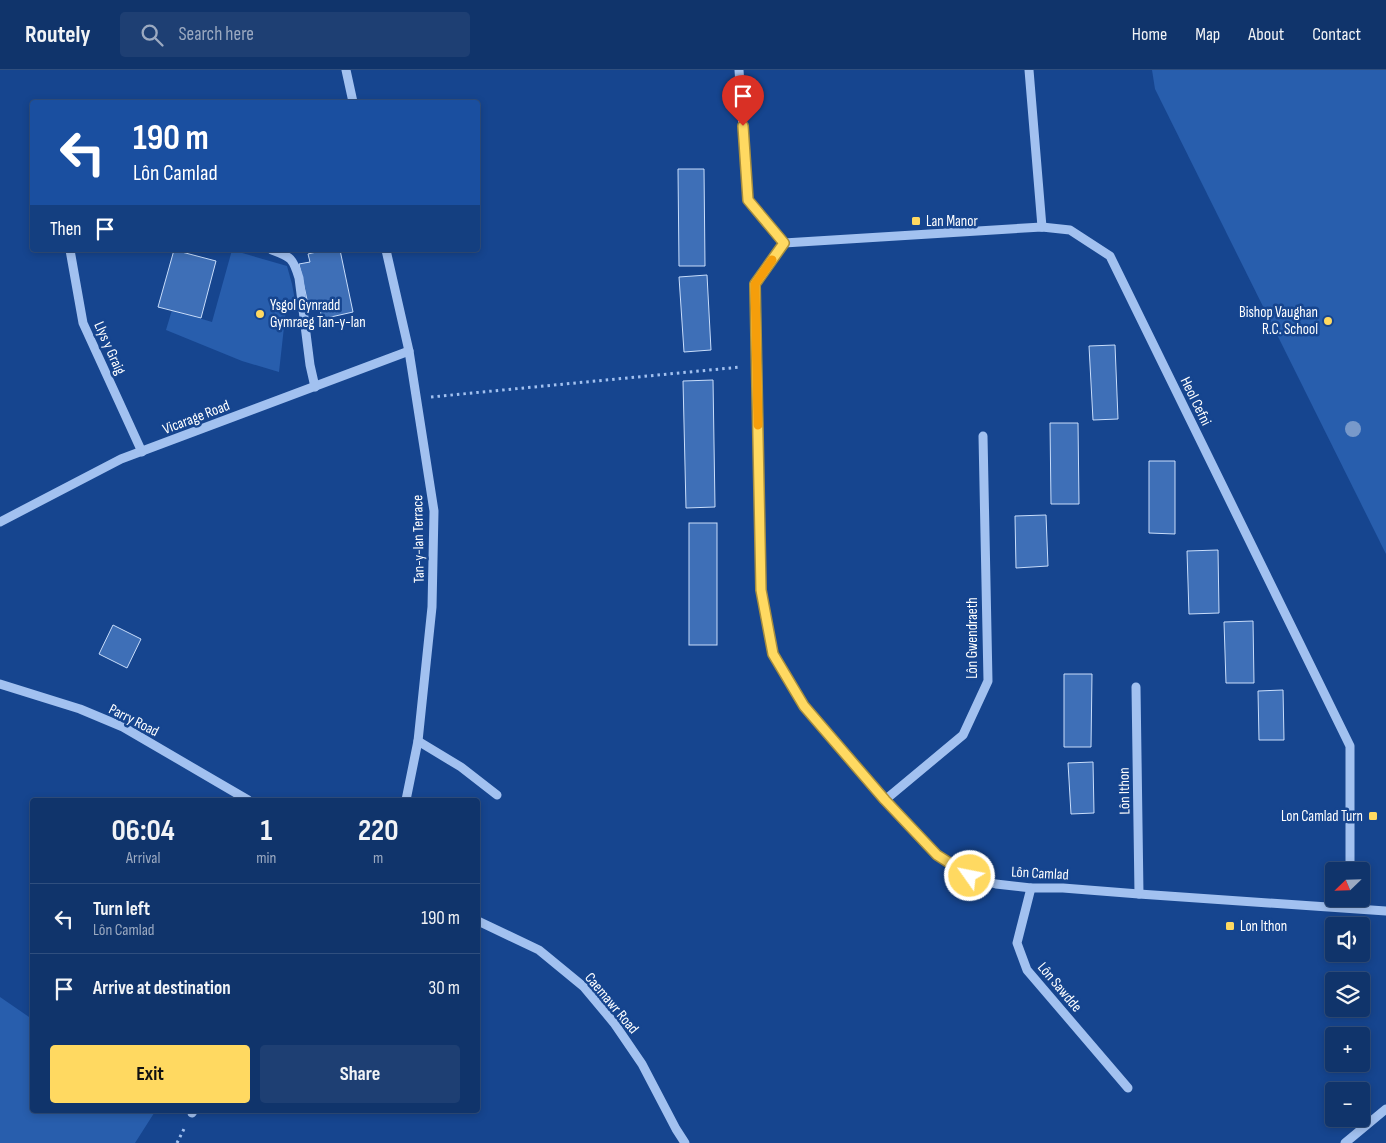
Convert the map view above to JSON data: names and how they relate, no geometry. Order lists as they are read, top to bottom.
{
  "streets": {
    "street": [
      "Llys y Graig",
      "Heol Cefni",
      "Vicarage Road",
      "Tan-y-lan Terrace",
      "Lôn Gwendraeth",
      "Parry Road",
      "Lôn Ithon",
      "Lôn Camlad",
      "Lôn Sawdde",
      "Caemawr Road"
    ]
  },
  "crossings": [
    ["Llys y Graig", "Vicarage Road"],
    ["Heol Cefni", "Lôn Camlad"],
    ["Vicarage Road", "Tan-y-lan Terrace"],
    ["Lôn Gwendraeth", "Lôn Camlad"],
    ["Lôn Ithon", "Lôn Camlad"],
    ["Lôn Camlad", "Lôn Sawdde"]
  ],
  "places": {
    "transit": ["Lan Manor", "Lon Camlad Turn", "Lon Ithon"],
    "other": ["Ysgol Gynradd Gymraeg Tan-y-lan", "Bishop Vaughan R.C. School"]
  },
  "north": "bottom left",
  "page": {
    "header": "Routely",
    "search": "Search here",
    "nav": [
      "Home",
      "Map",
      "About",
      "Contact"
    ],
    "turn": ["190 m", "Lôn Camlad"],
    "then": "Then",
    "eta": [
      "06:04",
      "Arrival",
      "1",
      "min",
      "220",
      "m"
    ],
    "map_buttons": ["+", "−"],
    "list": [
      {
        "name": "Turn left",
        "note": "Lôn Camlad",
        "value": "190 m"
      },
      {
        "name": "Arrive at destination",
        "value": "30 m"
      }
    ],
    "buttons": ["Exit", "Share"]
  }
}
